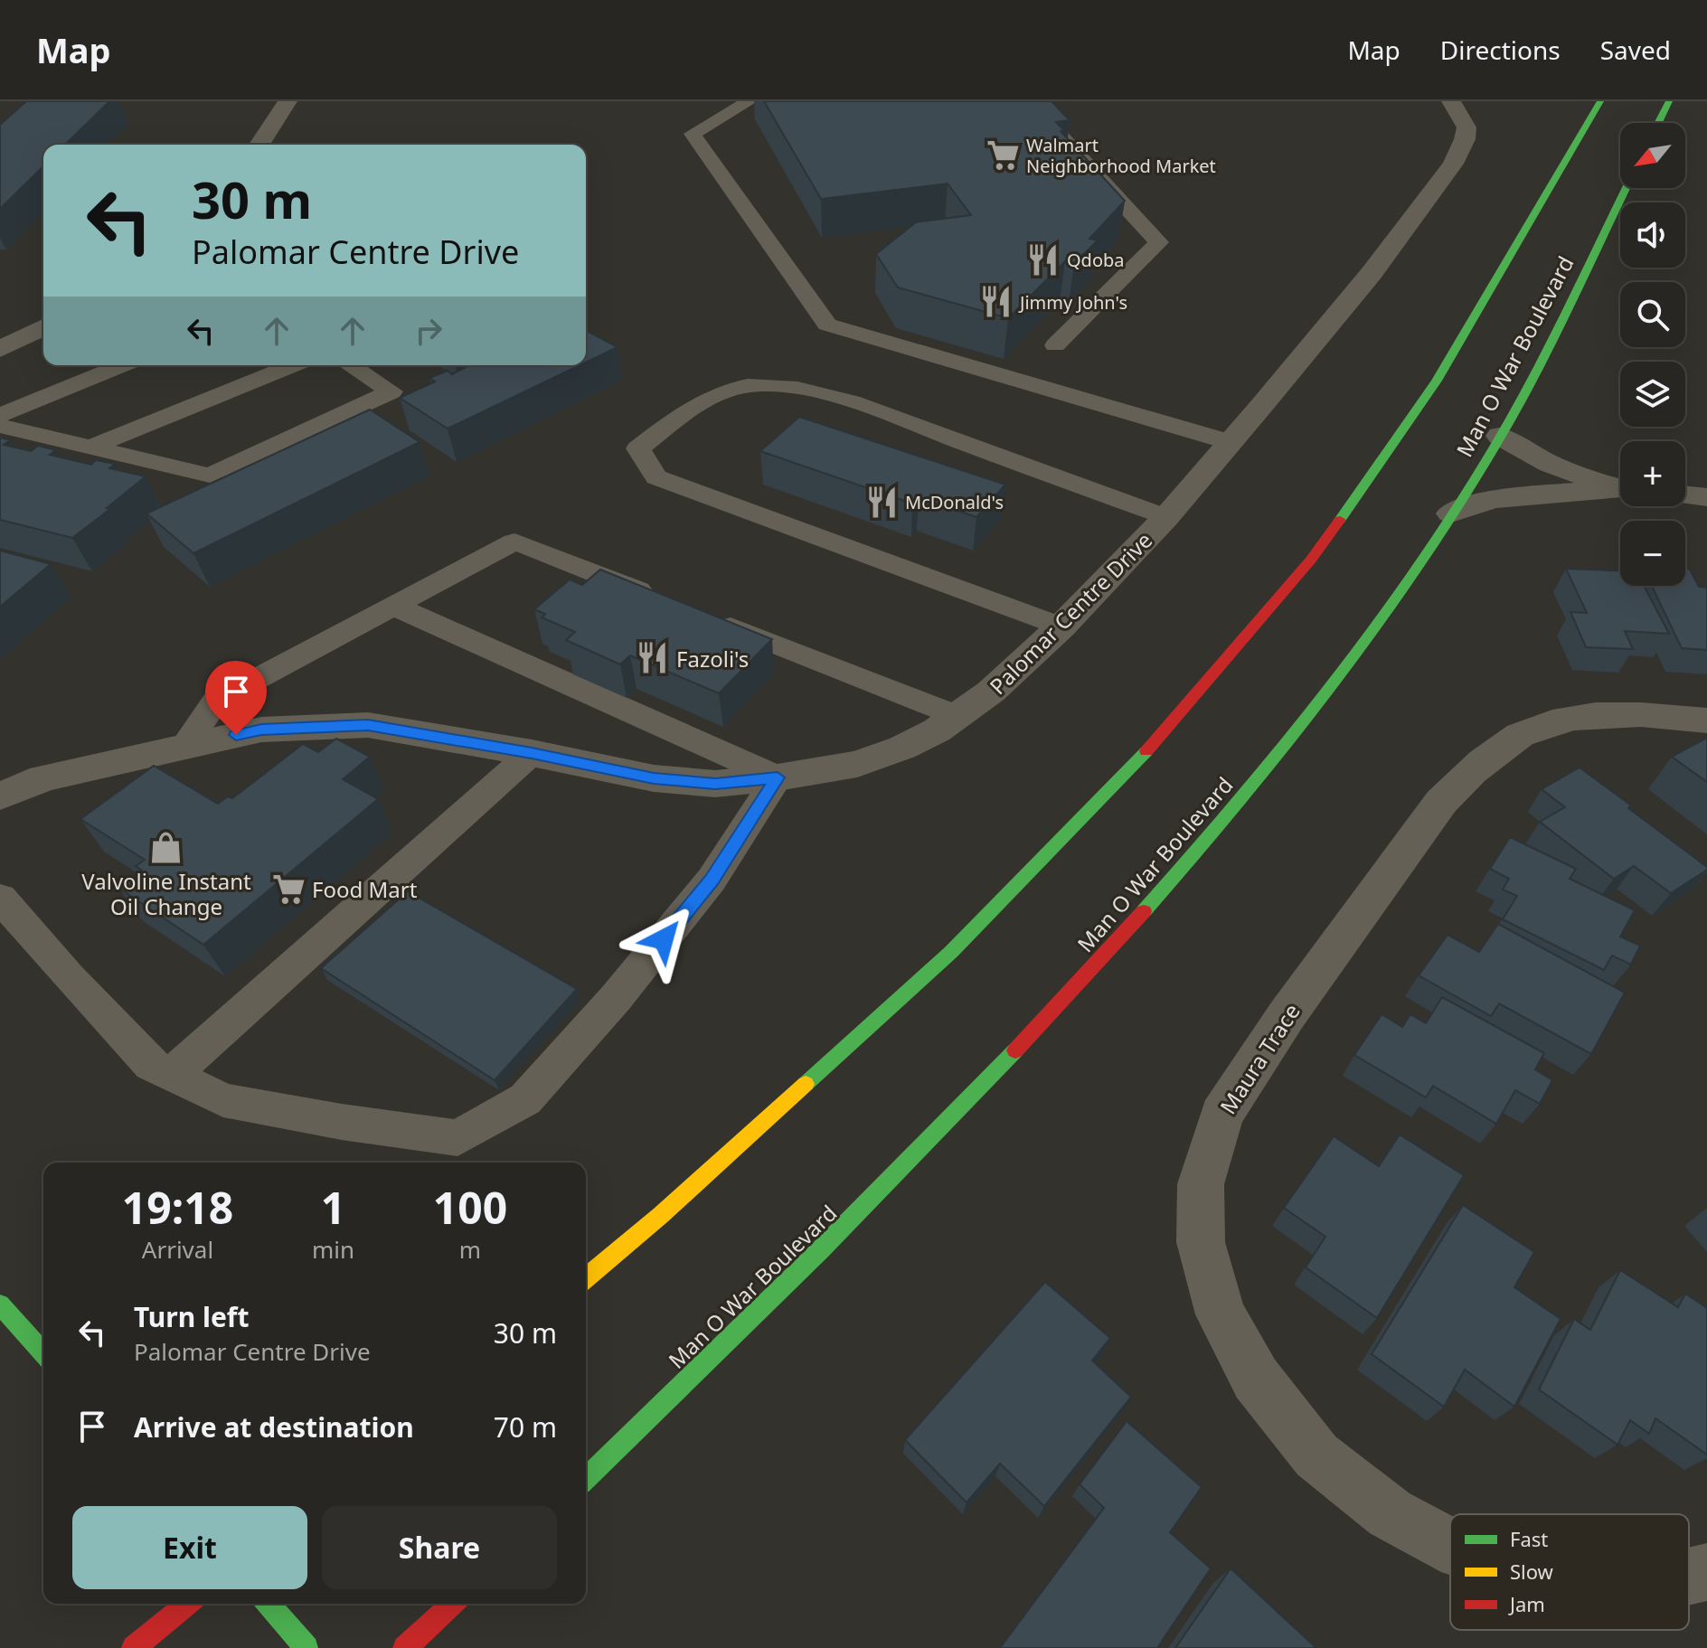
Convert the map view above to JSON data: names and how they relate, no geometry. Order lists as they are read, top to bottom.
{
  "streets": {
    "main road": ["Man O War Boulevard"],
    "street": ["Palomar Centre Drive", "Maura Trace"]
  },
  "places": {
    "supermarket": ["Walmart Neighborhood Market", "Food Mart"],
    "restaurant": [
      "Qdoba",
      "Jimmy John's",
      "McDonald's",
      "Fazoli's"
    ],
    "shop": ["Valvoline Instant Oil Change"]
  },
  "legend": ["Fast", "Slow", "Jam"],
  "north": "bottom left",
  "page": {
    "header": "Map",
    "nav": ["Map", "Directions", "Saved"],
    "map_buttons": ["+", "−"],
    "turn": ["30 m", "Palomar Centre Drive"],
    "eta": [
      "19:18",
      "Arrival",
      "1",
      "min",
      "100",
      "m"
    ],
    "list": [
      {
        "name": "Turn left",
        "note": "Palomar Centre Drive",
        "value": "30 m"
      },
      {
        "name": "Arrive at destination",
        "value": "70 m"
      }
    ],
    "buttons": ["Exit", "Share"]
  }
}
